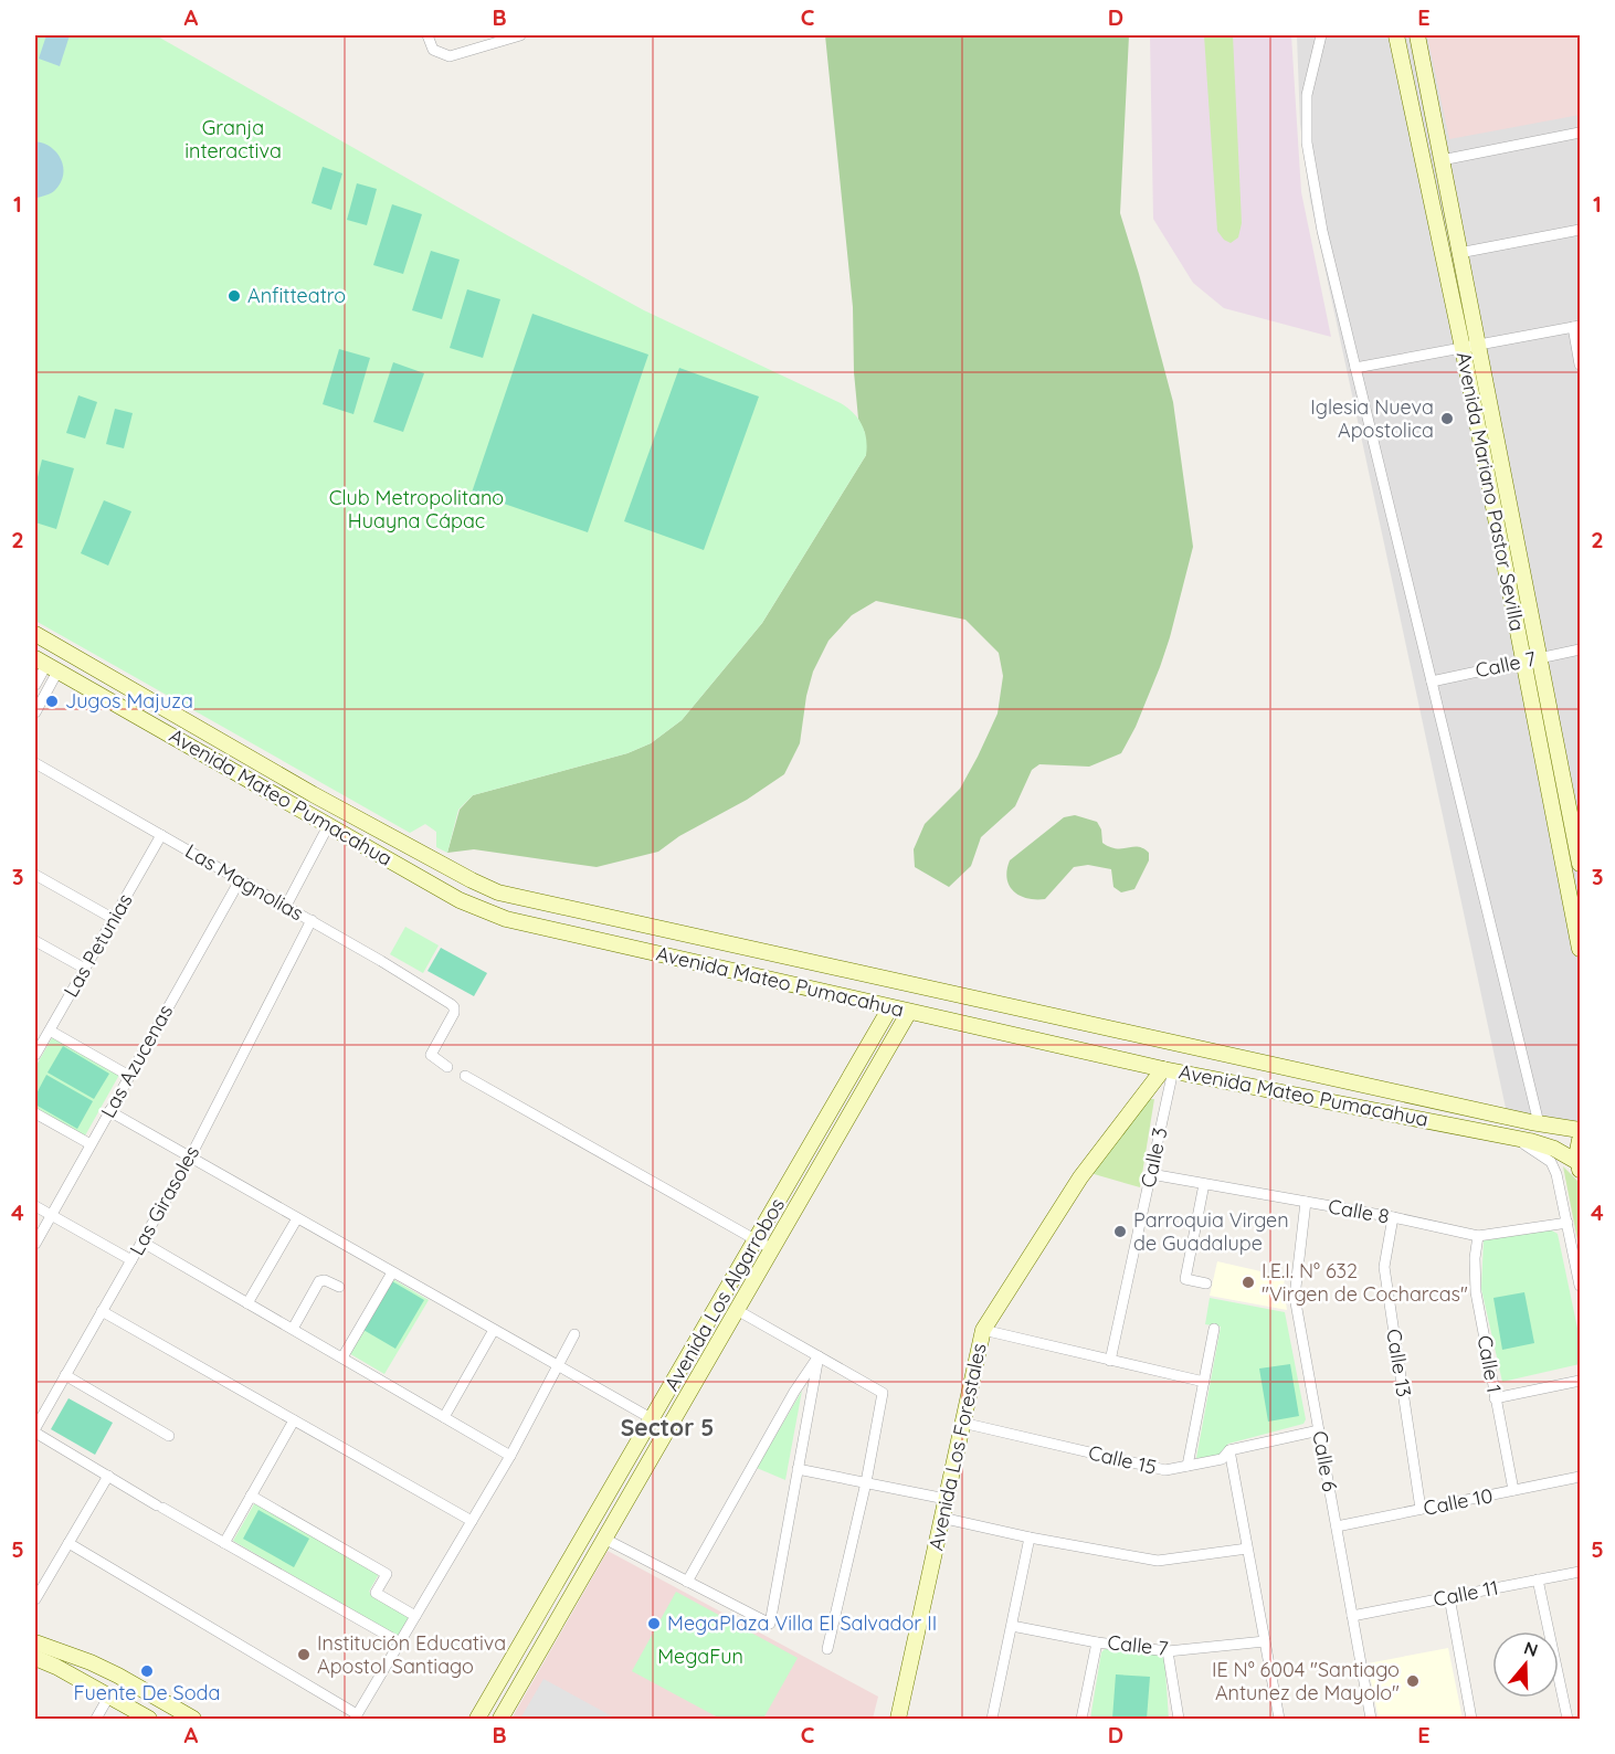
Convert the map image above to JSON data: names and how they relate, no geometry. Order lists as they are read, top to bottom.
{
  "streets": {
    "main road": [
      "Avenida Mariano Pastor Sevilla",
      "Avenida Mateo Pumacahua",
      "Avenida Los Algarrobos",
      "Avenida Los Forestales"
    ],
    "street": [
      "Calle 7",
      "Las Magnolias",
      "Las Petunias",
      "Las Azucenas",
      "Calle 3",
      "Las Girasoles",
      "Calle 8",
      "Calle 13",
      "Calle 1",
      "Calle 15",
      "Calle 6",
      "Calle 10",
      "Calle 11"
    ]
  },
  "crossings": [
    ["Avenida Mariano Pastor Sevilla", "Calle 7"],
    ["Avenida Mateo Pumacahua", "Calle 3"],
    ["Avenida Mateo Pumacahua", "Avenida Los Algarrobos"],
    ["Avenida Mateo Pumacahua", "Avenida Los Forestales"],
    ["Las Magnolias", "Las Petunias"],
    ["Las Magnolias", "Las Azucenas"],
    ["Las Magnolias", "Las Girasoles"],
    ["Calle 3", "Calle 8"],
    ["Calle 3", "Avenida Los Forestales"],
    ["Calle 8", "Calle 13"],
    ["Calle 8", "Calle 1"],
    ["Calle 8", "Calle 6"],
    ["Calle 13", "Calle 10"],
    ["Calle 1", "Calle 10"],
    ["Avenida Los Forestales", "Calle 15"],
    ["Calle 15", "Calle 6"],
    ["Calle 6", "Calle 10"],
    ["Calle 6", "Calle 11"]
  ],
  "districts": ["Sector 5"],
  "parks": ["Granja interactiva", "Club Metropolitano Huayna Cápac", "MegaFun"],
  "places": [
    "Anfitteatro",
    "Iglesia Nueva Apostolica",
    "Jugos Majuza",
    "Parroquia Virgen de Guadalupe",
    "I.E.I. N° 632 \"Virgen de Cocharcas\"",
    "MegaPlaza Villa El Salvador II",
    "Institución Educativa Apostol Santiago",
    "Fuente De Soda",
    "IE N° 6004 \"Santiago Antunez de Mayolo\""
  ],
  "north": "top",
  "grid": {
    "columns": [
      "A",
      "B",
      "C",
      "D",
      "E"
    ],
    "rows": [
      "1",
      "2",
      "3",
      "4",
      "5"
    ]
  }
}
